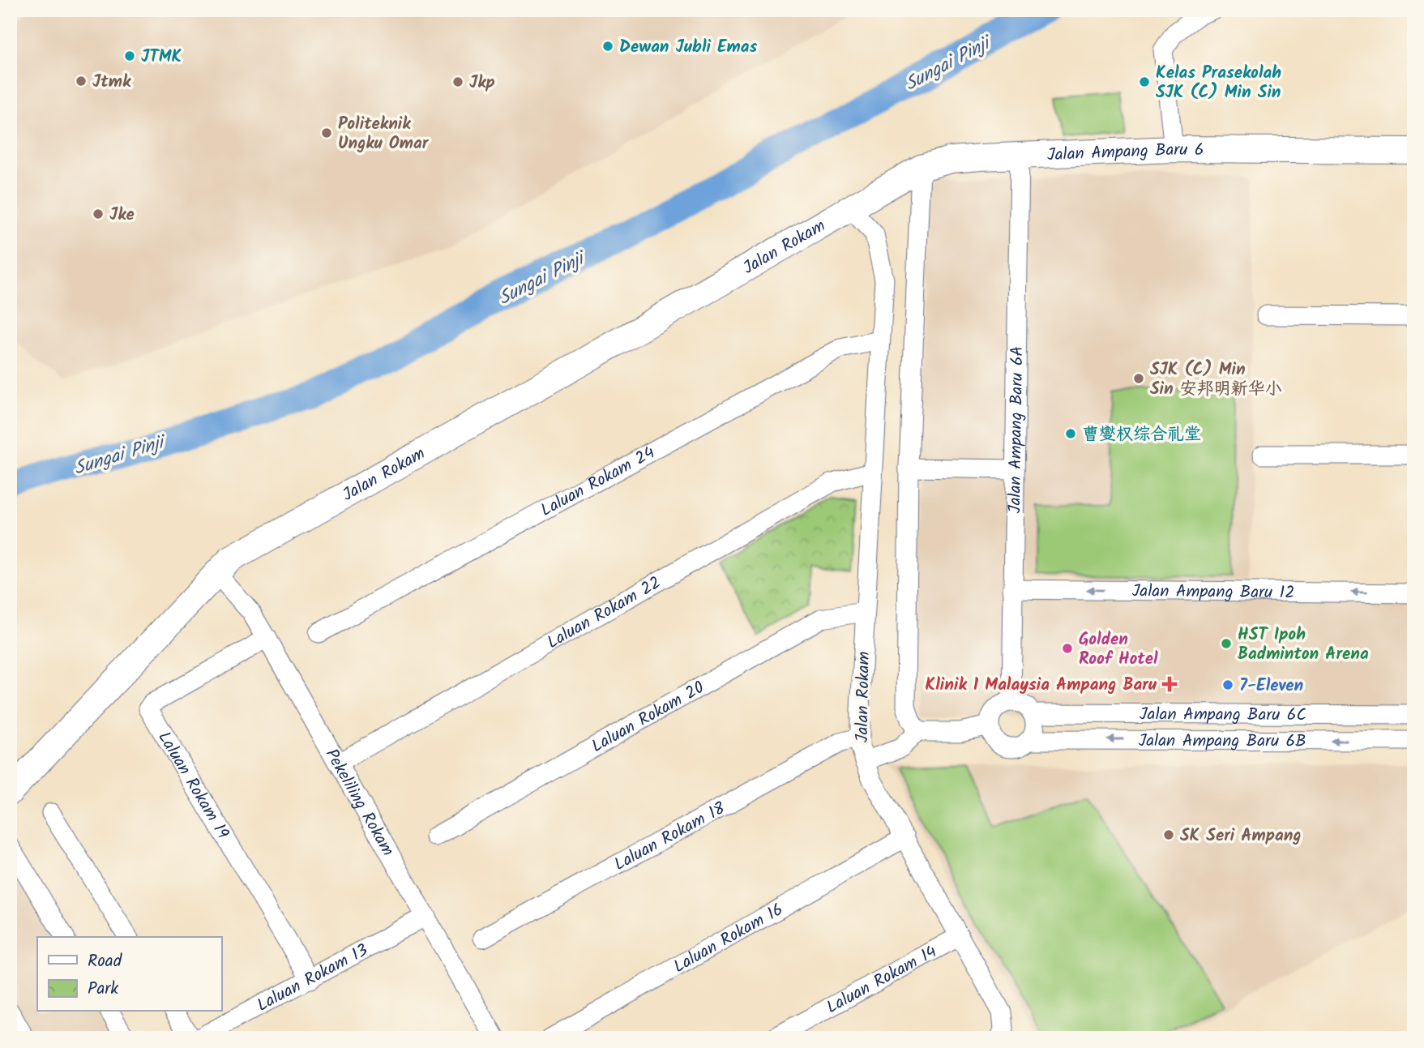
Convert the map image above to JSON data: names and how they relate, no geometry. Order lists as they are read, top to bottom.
{
  "streets": {
    "main road": ["Jalan Ampang Baru 6", "Jalan Rokam"],
    "street": [
      "Jalan Ampang Baru 6A",
      "Laluan Rokam 24",
      "Jalan Ampang Baru 12",
      "Laluan Rokam 22",
      "Jalan Ampang Baru 6C",
      "Laluan Rokam 20",
      "Jalan Ampang Baru 6B",
      "Laluan Rokam 19",
      "Pekeliling Rokam",
      "Laluan Rokam 18",
      "Laluan Rokam 16",
      "Laluan Rokam 13",
      "Laluan Rokam 14"
    ]
  },
  "crossings": [
    ["Jalan Ampang Baru 6", "Jalan Rokam"],
    ["Jalan Ampang Baru 6", "Jalan Ampang Baru 6A"],
    ["Jalan Rokam", "Laluan Rokam 24"],
    ["Jalan Rokam", "Laluan Rokam 22"],
    ["Jalan Rokam", "Laluan Rokam 20"],
    ["Jalan Rokam", "Pekeliling Rokam"],
    ["Jalan Rokam", "Laluan Rokam 18"],
    ["Jalan Rokam", "Laluan Rokam 16"],
    ["Jalan Rokam", "Laluan Rokam 14"],
    ["Jalan Ampang Baru 6A", "Jalan Ampang Baru 12"],
    ["Jalan Ampang Baru 6A", "Jalan Ampang Baru 6C"],
    ["Jalan Ampang Baru 6A", "Jalan Ampang Baru 6B"],
    ["Laluan Rokam 22", "Pekeliling Rokam"],
    ["Jalan Ampang Baru 6C", "Jalan Ampang Baru 6B"],
    ["Laluan Rokam 19", "Pekeliling Rokam"],
    ["Laluan Rokam 19", "Laluan Rokam 13"],
    ["Pekeliling Rokam", "Laluan Rokam 13"]
  ],
  "one_way": ["Jalan Ampang Baru 6B"],
  "water": ["Sungai Pinji"],
  "places": {
    "other": [
      "Dewan Jubli Emas",
      "JTMK",
      "Jtmk",
      "Jkp",
      "Kelas Prasekolah SJK (C) Min Sin",
      "Politeknik Ungku Omar",
      "Jke",
      "SJK (C) Min Sin 安邦明新华小",
      "曹燮权综合礼堂",
      "HST Ipoh Badminton Arena",
      "Golden Roof Hotel",
      "7-Eleven",
      "SK Seri Ampang"
    ],
    "health": ["Klinik 1 Malaysia Ampang Baru"]
  },
  "legend": ["Road", "Park"]
}
